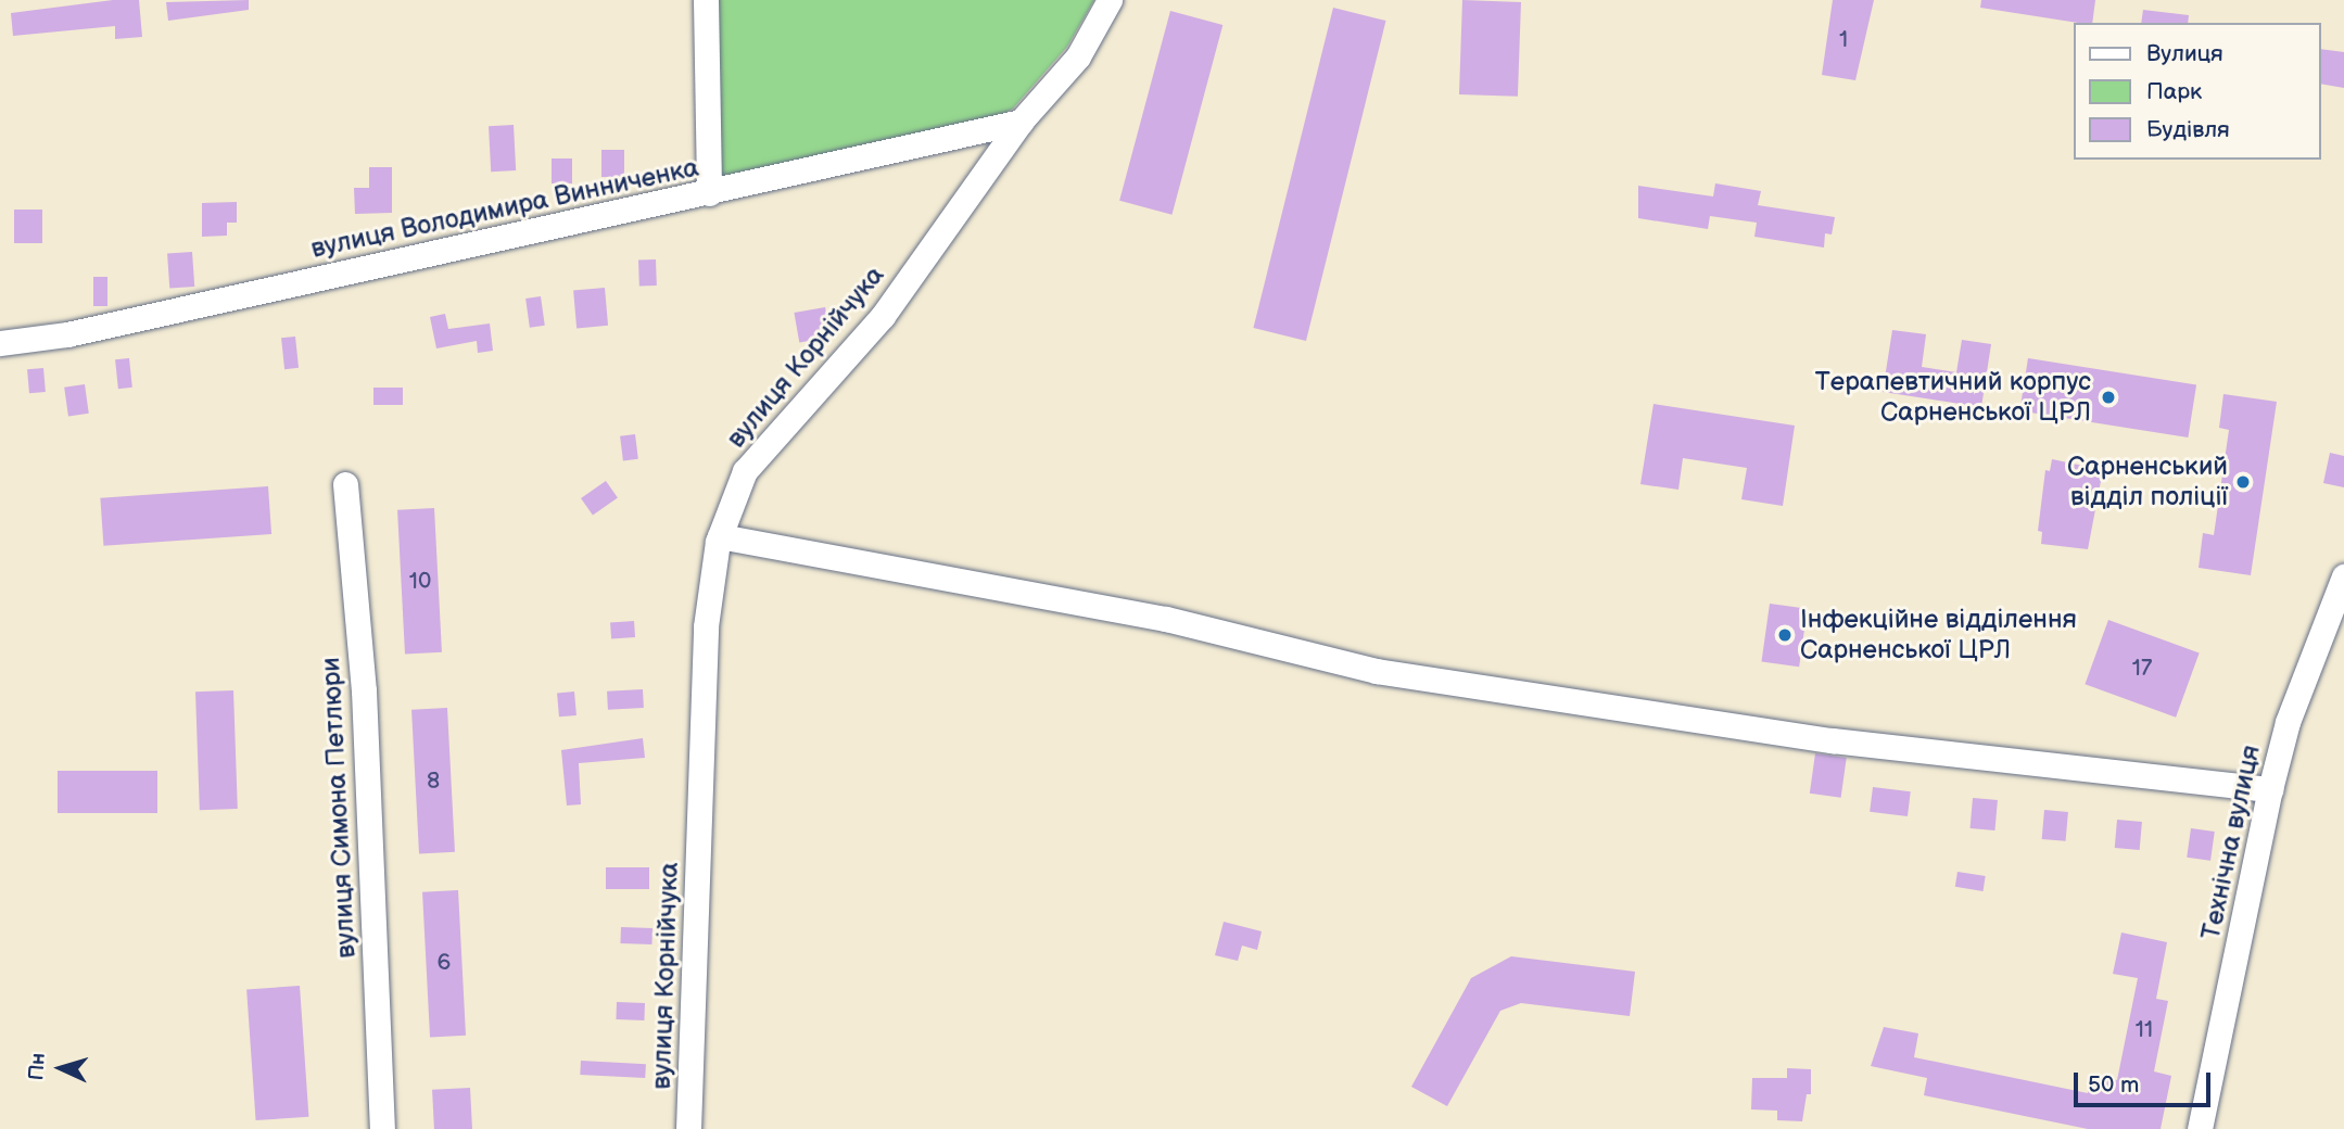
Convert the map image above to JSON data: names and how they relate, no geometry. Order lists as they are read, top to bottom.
{
  "streets": {
    "street": [
      "вулиця Володимира Винниченка",
      "вулиця Корнійчука",
      "вулиця Симона Петлюри",
      "Технічна вулиця"
    ]
  },
  "crossings": [
    ["вулиця Володимира Винниченка", "вулиця Корнійчука"]
  ],
  "places": ["Терапевтичний корпус Сарненської ЦРЛ", "Сарненський відділ поліції", "Інфекційне відділення Сарненської ЦРЛ"],
  "house_numbers": [
    "1",
    "10",
    "17",
    "8",
    "6",
    "11"
  ],
  "legend": ["Вулиця", "Парк", "Будівля"],
  "scale_bar": "50 m",
  "north": "left"
}
